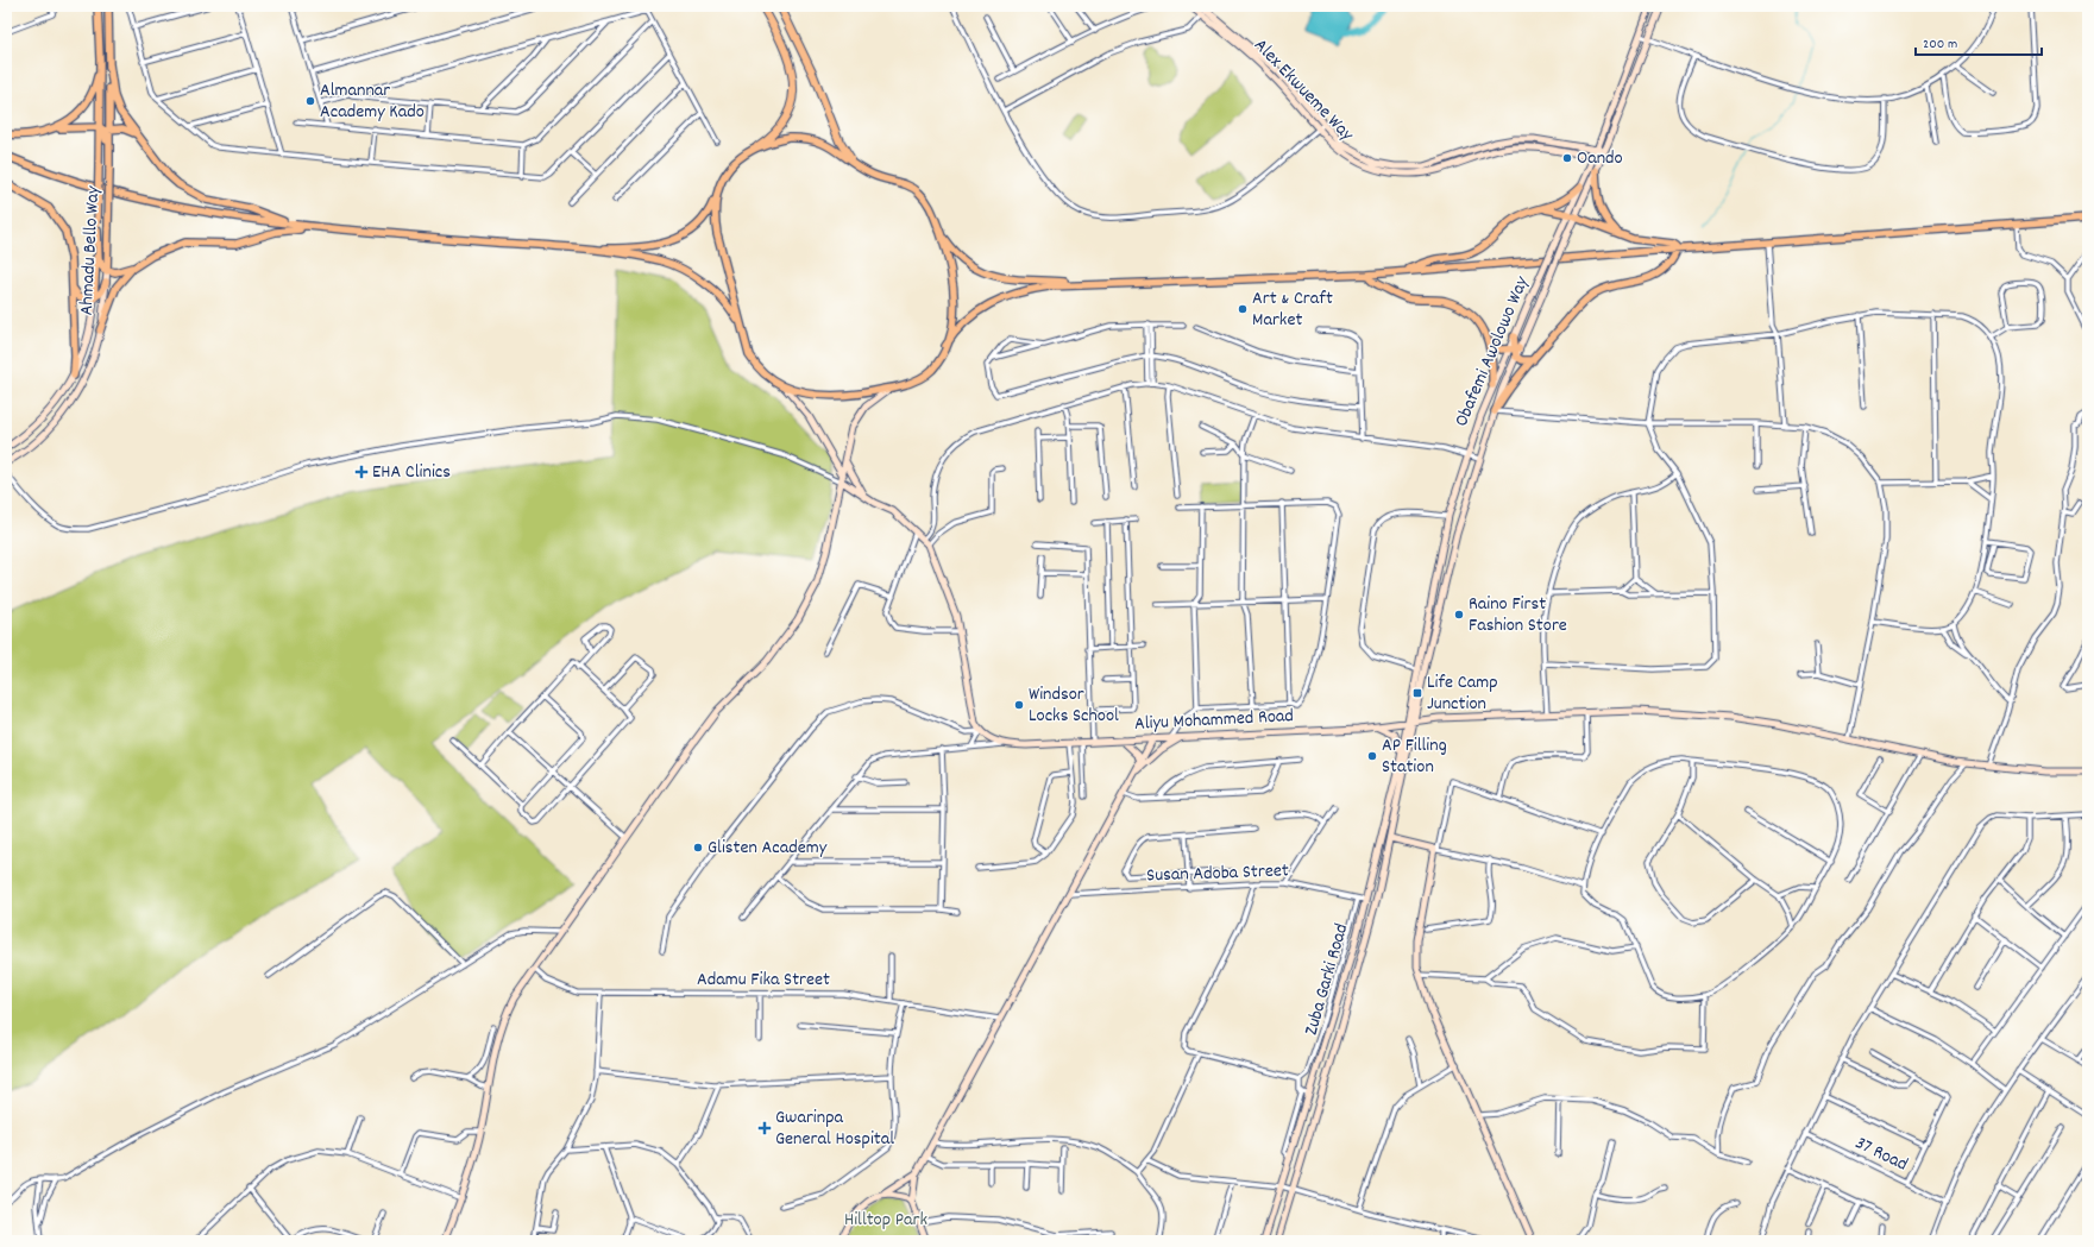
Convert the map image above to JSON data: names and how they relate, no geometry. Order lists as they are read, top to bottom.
{
  "streets": {
    "main road": ["Ahmadu Bello Way"],
    "street": [
      "Alex Ekwueme Way",
      "Obafemi Awolowo Way",
      "Aliyu Mohammed Road",
      "Susan Adoba Street",
      "Adamu Fika Street",
      "Zuba Garki Road",
      "37 Road"
    ]
  },
  "crossings": [
    ["Alex Ekwueme Way", "Obafemi Awolowo Way"],
    ["Obafemi Awolowo Way", "Aliyu Mohammed Road"],
    ["Obafemi Awolowo Way", "Zuba Garki Road"],
    ["Aliyu Mohammed Road", "Zuba Garki Road"],
    ["Susan Adoba Street", "Zuba Garki Road"]
  ],
  "parks": ["Hilltop Park"],
  "places": {
    "other": [
      "Almannar Academy Kado",
      "Oando",
      "Art & Craft Market",
      "Raino First Fashion Store",
      "Windsor Locks School",
      "AP Filling Station",
      "Glisten Academy"
    ],
    "health": ["EHA Clinics", "Gwarinpa General Hospital"],
    "transit": ["Life Camp Junction"]
  },
  "scale_bar": "200 m"
}
